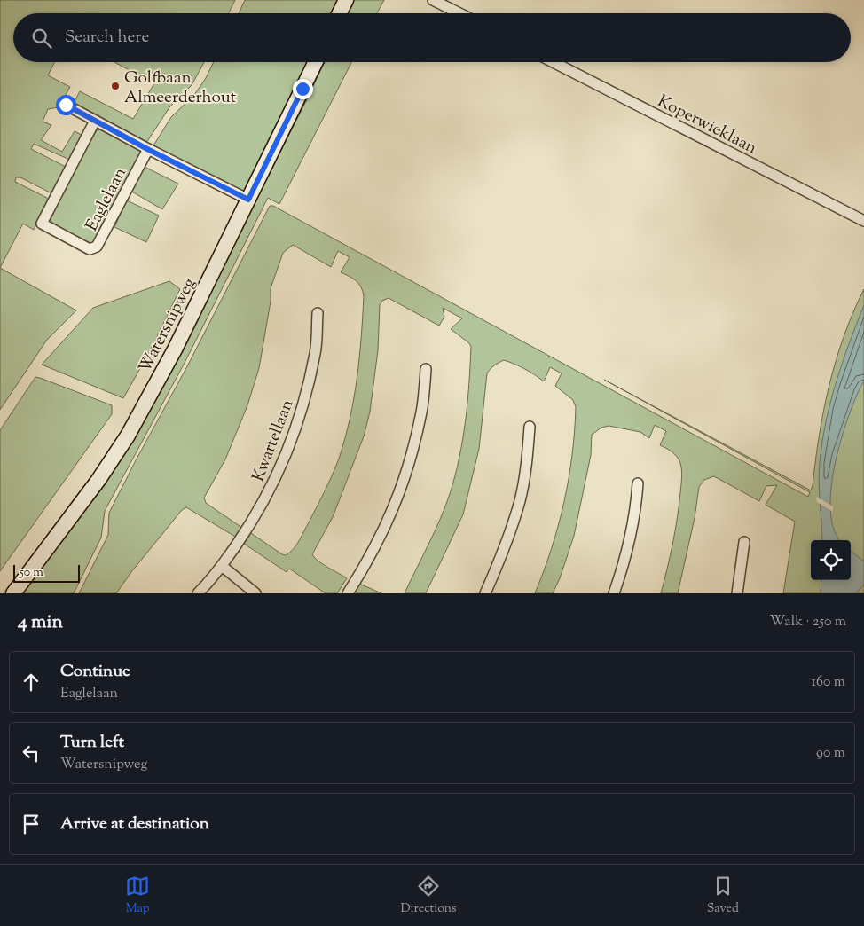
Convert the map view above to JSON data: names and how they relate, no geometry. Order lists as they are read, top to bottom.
{
  "streets": {
    "street": [
      "Koperwieklaan",
      "Eaglelaan",
      "Watersnipweg",
      "Kwartellaan"
    ]
  },
  "places": ["Golfbaan Almeerderhout"],
  "scale_bar": "50 m",
  "page": {
    "search": "Search here",
    "scale": "50 m",
    "heading": ["4 min", "Walk · 250 m"],
    "list": [
      ["Continue", "Eaglelaan", "160 m"],
      ["Turn left", "Watersnipweg", "90 m"],
      "Arrive at destination"
    ],
    "nav": ["Map", "Directions", "Saved"]
  }
}
